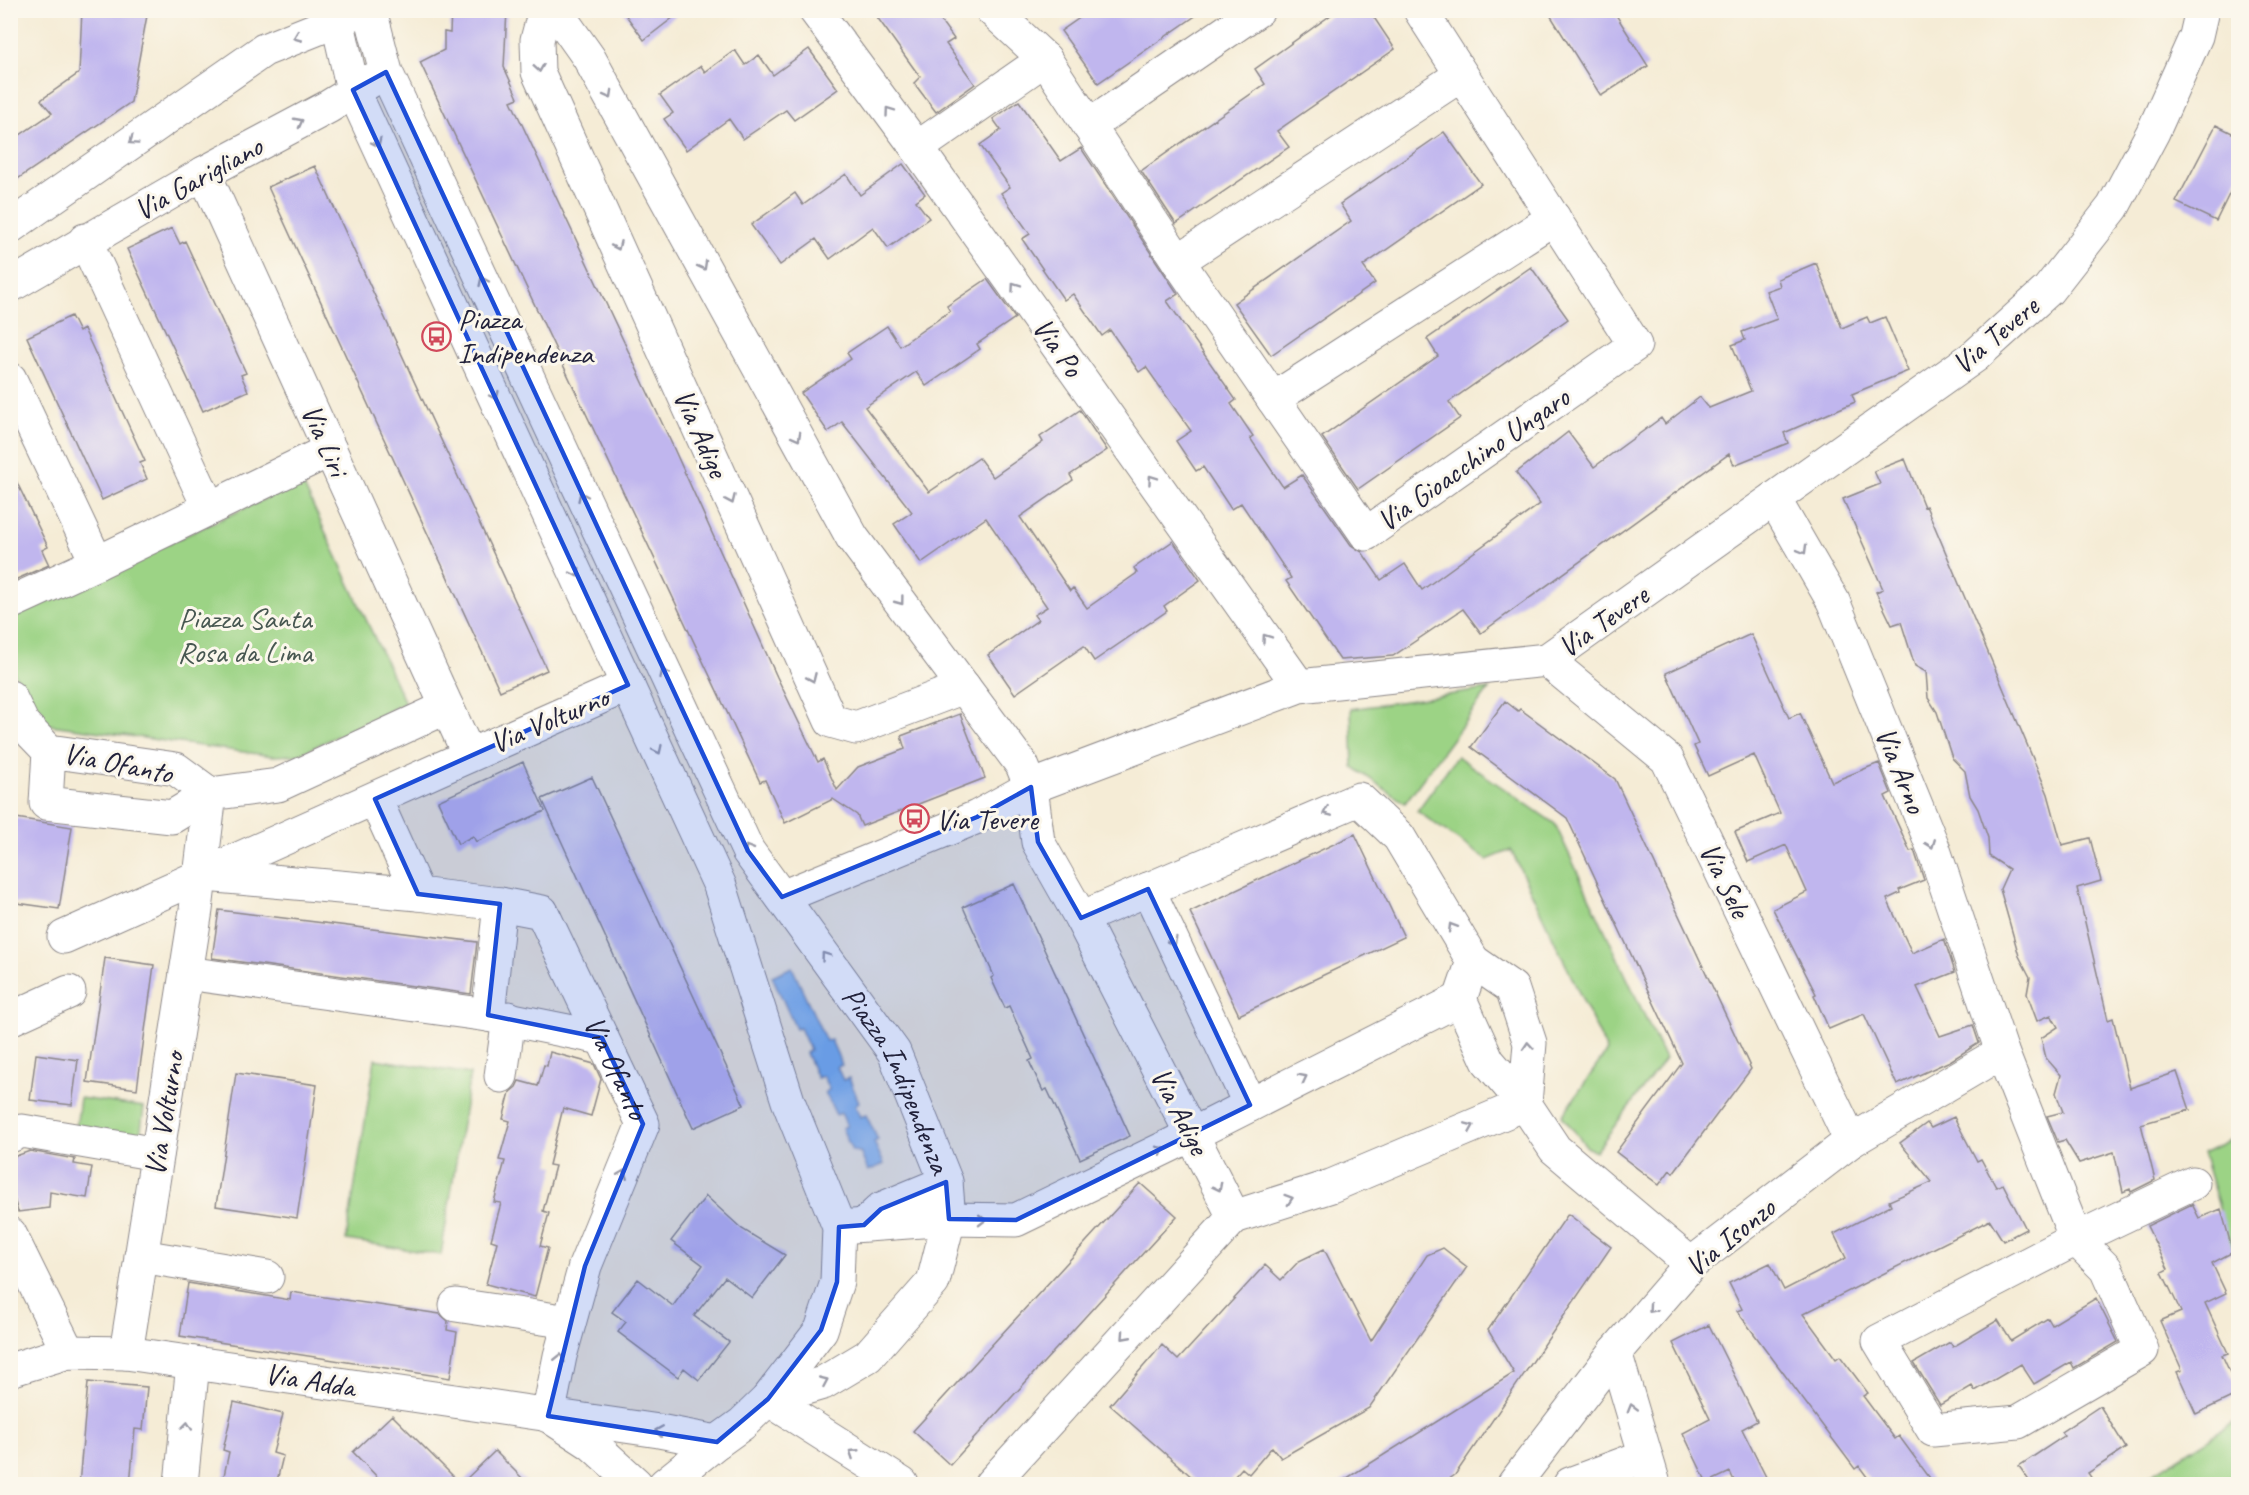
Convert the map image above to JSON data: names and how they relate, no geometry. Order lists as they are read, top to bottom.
{
  "streets": {
    "street": [
      "Via Garigliano",
      "Via Tevere",
      "Via Po",
      "Via Adige",
      "Via Liri",
      "Via Gioacchino Ungaro",
      "Via Volturno",
      "Via Ofanto",
      "Via Arno",
      "Via Sele",
      "Piazza Indipendenza",
      "Via Isonzo",
      "Via Adda"
    ]
  },
  "crossings": [
    ["Via Garigliano", "Via Liri"],
    ["Via Garigliano", "Piazza Indipendenza"],
    ["Via Tevere", "Via Po"],
    ["Via Tevere", "Via Adige"],
    ["Via Tevere", "Via Arno"],
    ["Via Tevere", "Via Sele"],
    ["Via Tevere", "Piazza Indipendenza"],
    ["Via Liri", "Via Volturno"],
    ["Via Volturno", "Via Ofanto"],
    ["Via Volturno", "Via Adda"],
    ["Via Ofanto", "Via Adda"],
    ["Via Arno", "Via Isonzo"],
    ["Via Sele", "Via Isonzo"]
  ],
  "one_way": ["Via Po", "Via Arno"],
  "parks": ["Piazza Santa Rosa da Lima"],
  "places": {
    "bus stop": ["Piazza Indipendenza", "Via Tevere"]
  }
}
